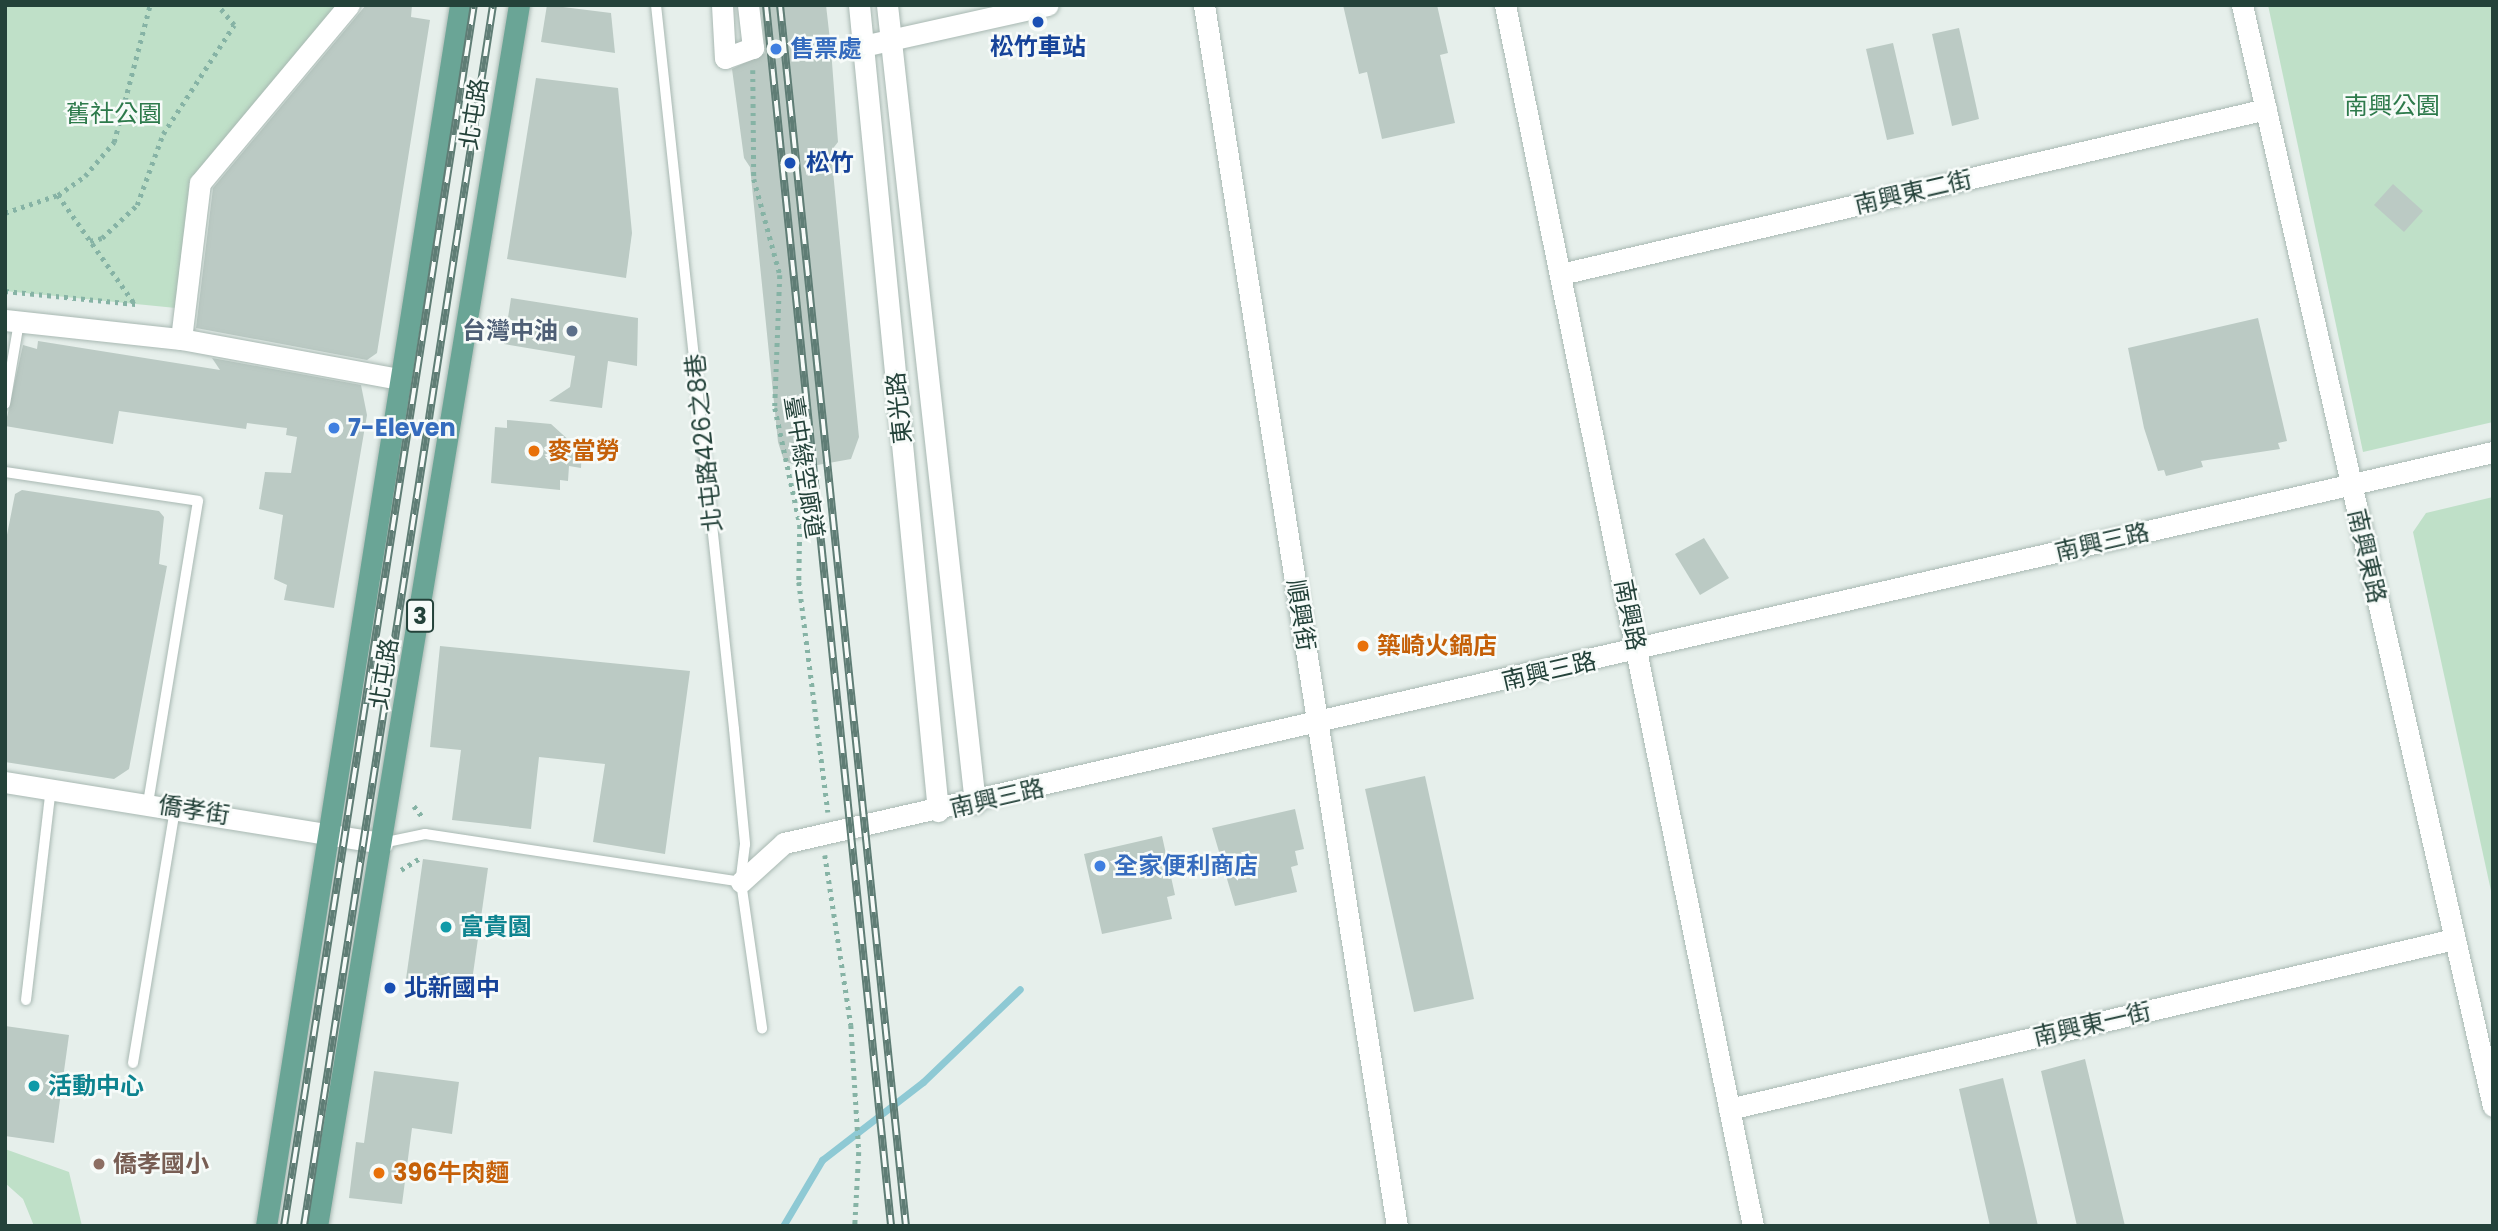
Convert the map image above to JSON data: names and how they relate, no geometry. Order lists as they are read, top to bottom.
{
  "streets": {
    "main road": ["北屯路", "3"],
    "street": [
      "南興東二街",
      "東光路",
      "南興三路",
      "南興東路",
      "順興街",
      "南興路",
      "僑孝街",
      "南興東一街"
    ],
    "lane": ["北屯路426之8巷"],
    "path": ["臺中綠空廊道"]
  },
  "crossings": [
    ["北屯路", "僑孝街"],
    ["南興東二街", "南興東路"],
    ["南興東二街", "南興路"],
    ["東光路", "南興三路"],
    ["北屯路426之8巷", "南興三路"],
    ["臺中綠空廊道", "南興三路"],
    ["南興三路", "南興東路"],
    ["南興三路", "順興街"],
    ["南興三路", "南興路"],
    ["南興東路", "南興東一街"],
    ["南興路", "南興東一街"]
  ],
  "parks": ["南興公園", "舊社公園"],
  "places": [
    "松竹車站",
    "售票處",
    "松竹",
    "台灣中油",
    "7-Eleven",
    "麥當勞",
    "築崎火鍋店",
    "全家便利商店",
    "富貴園",
    "北新國中",
    "活動中心",
    "僑孝國小",
    "396牛肉麵"
  ]
}
